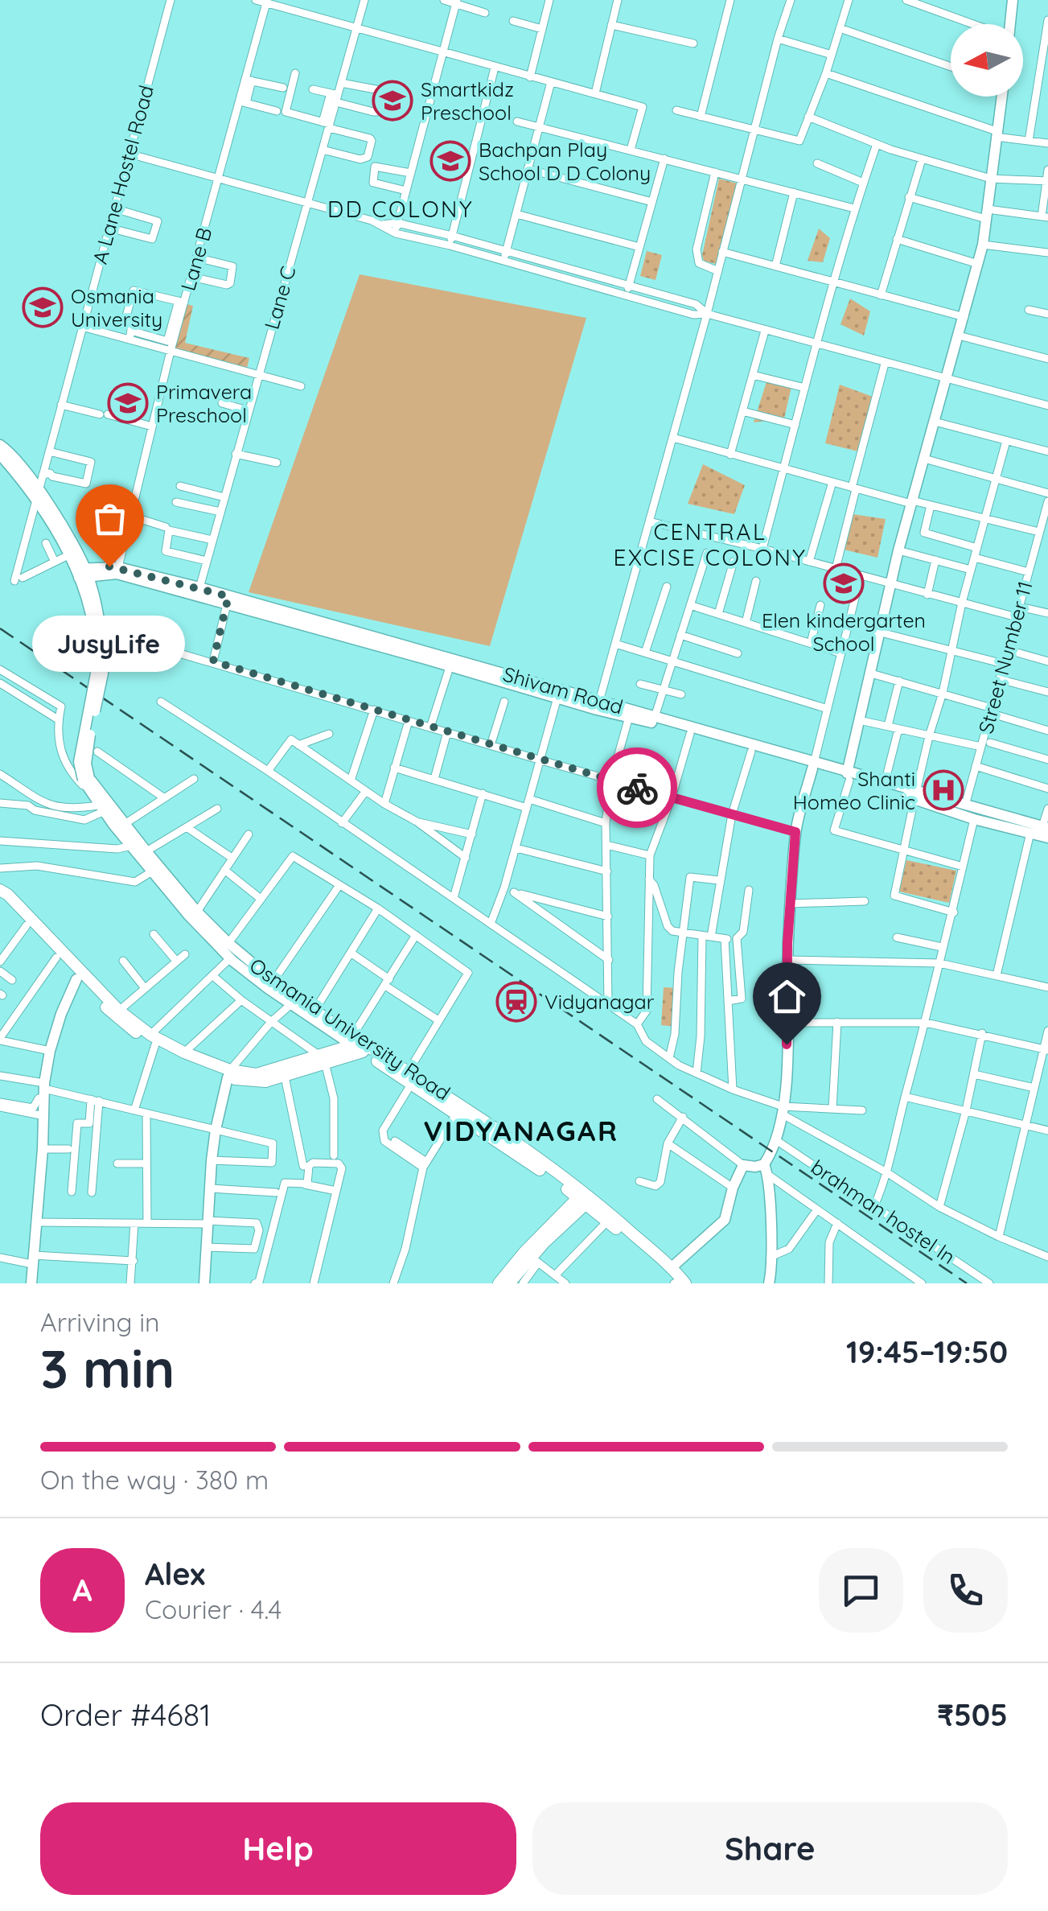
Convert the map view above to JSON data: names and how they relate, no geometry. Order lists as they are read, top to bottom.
{
  "streets": {
    "main road": ["Shivam Road", "Osmania University Road"],
    "street": [
      "A Lane Hostel Road",
      "Lane B",
      "Lane C",
      "Street Number 11",
      "brahman hostel ln"
    ]
  },
  "crossings": [
    ["Lane B", "Shivam Road"],
    ["Lane C", "Shivam Road"],
    ["Street Number 11", "Shivam Road"]
  ],
  "districts": ["DD COLONY", "CENTRAL EXCISE COLONY", "VIDYANAGAR"],
  "places": {
    "school or university": [
      "Smartkidz Preschool",
      "Bachpan Play School D D Colony",
      "Osmania University",
      "Primavera Preschool",
      "Elen kindergarten School"
    ],
    "other": ["JusyLife"],
    "hospital": ["Shanti Homeo Clinic"],
    "station": ["Vidyanagar"]
  },
  "north": "left",
  "page": {
    "bubble": "JusyLife",
    "heading": ["3 min", "Arriving in", "19:45–19:50"],
    "panel": [
      "Alex",
      "Courier · 4.4",
      "Order #4681",
      "₹505"
    ],
    "bar": "On the way · 380 m",
    "round": "A",
    "buttons": ["Help", "Share"]
  }
}
